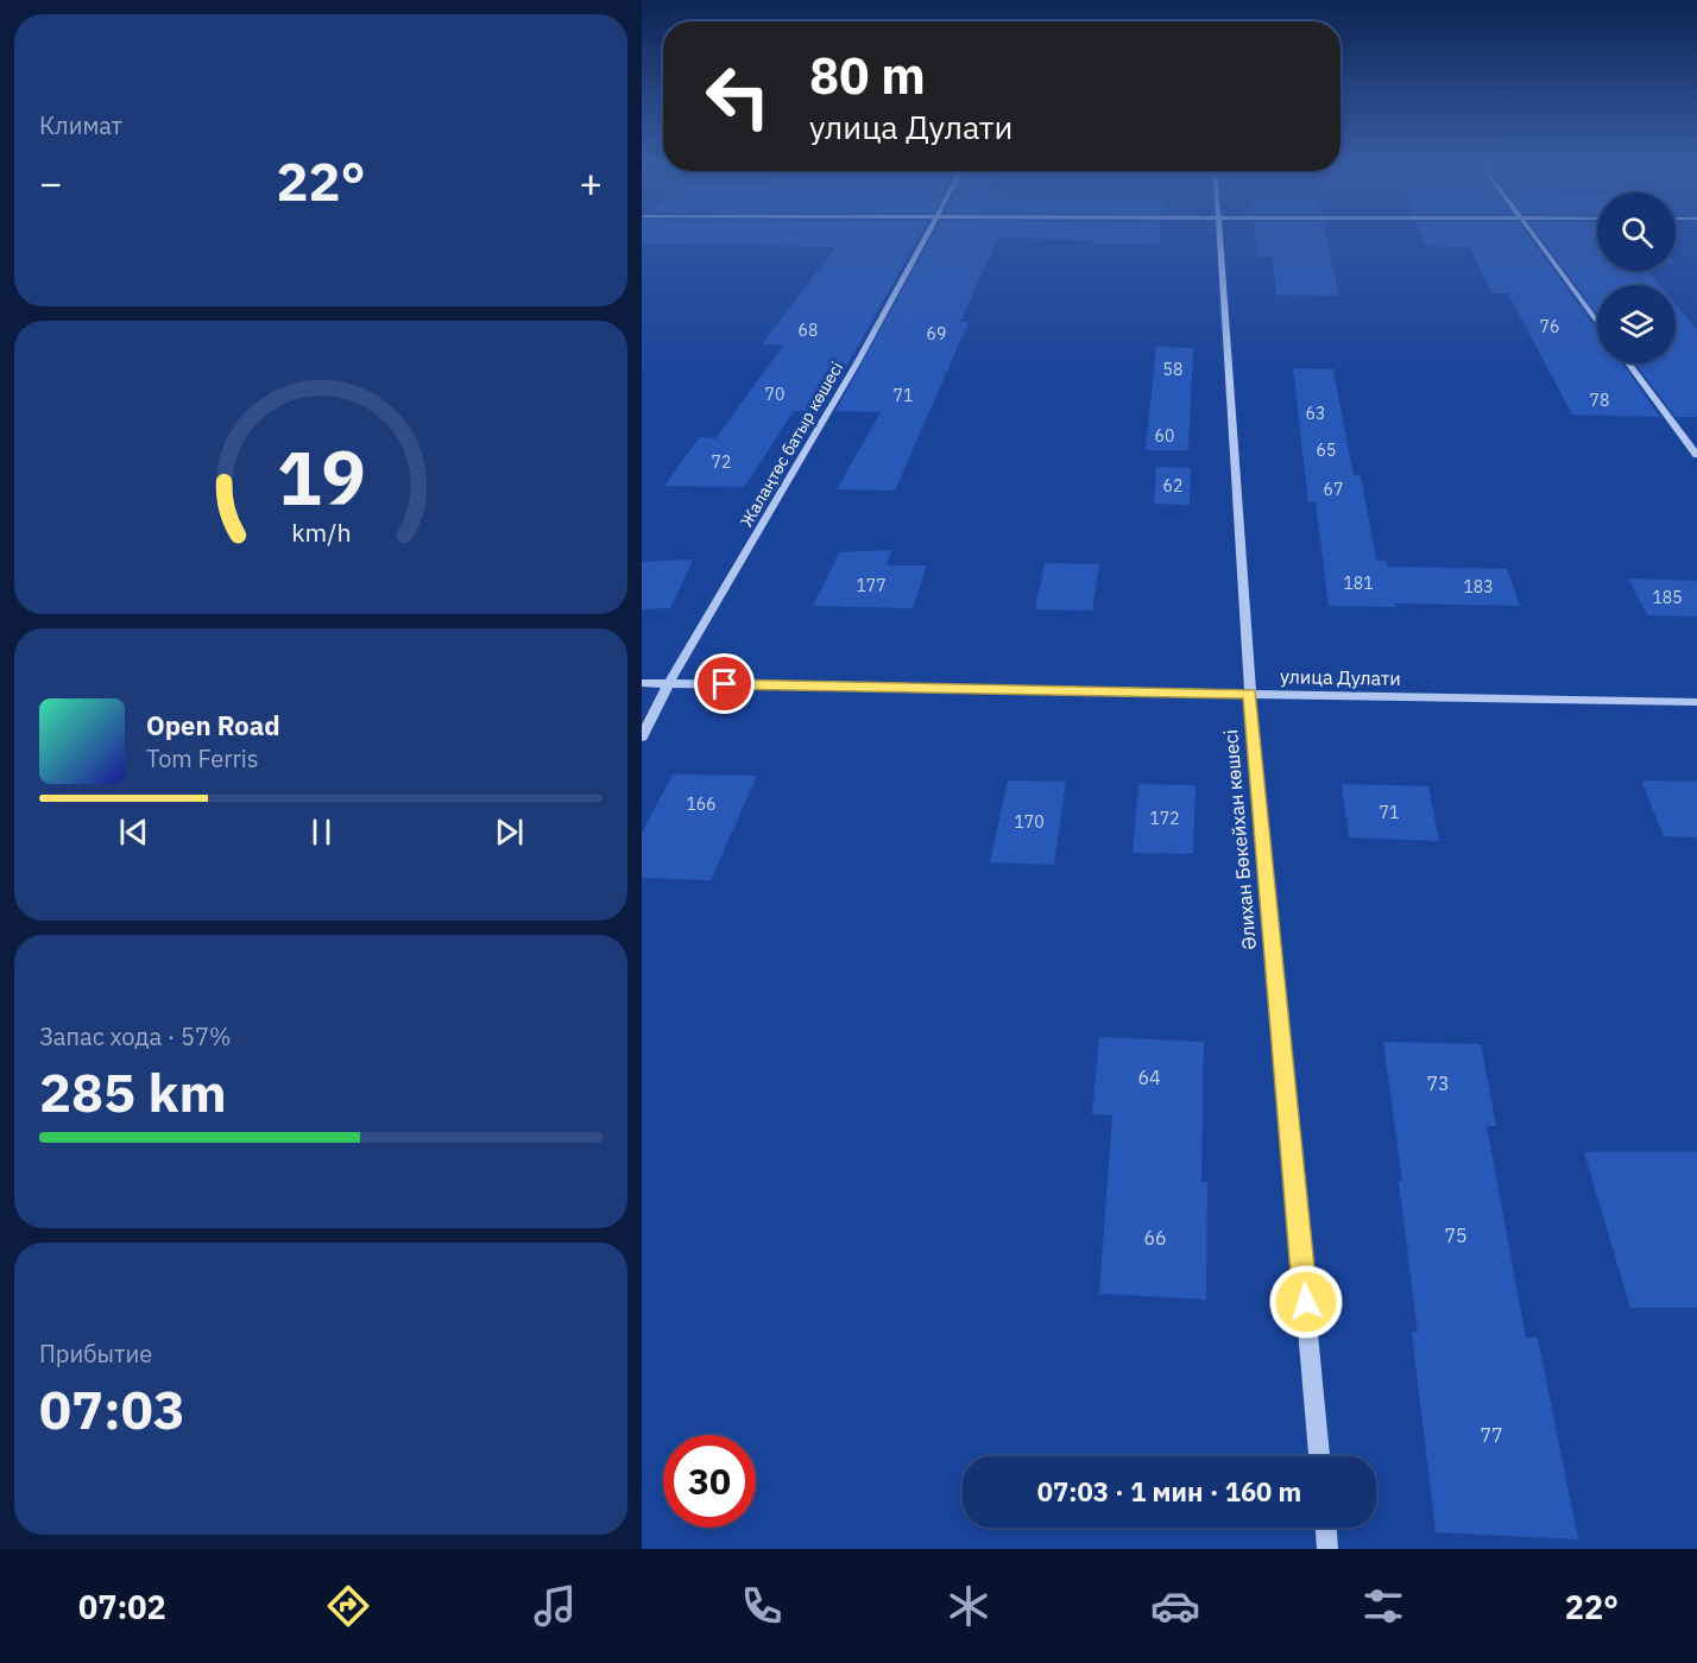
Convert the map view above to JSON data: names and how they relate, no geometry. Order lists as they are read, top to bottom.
{
  "streets": {
    "street": ["Жалаңтөс батыр көшесі", "улица Дулати", "Әлихан Бөкейхан көшесі"]
  },
  "crossings": [
    ["Жалаңтөс батыр көшесі", "улица Дулати"],
    ["улица Дулати", "Әлихан Бөкейхан көшесі"]
  ],
  "house_numbers": [
    "76",
    "68",
    "69",
    "58",
    "70",
    "71",
    "78",
    "63",
    "60",
    "65",
    "72",
    "62",
    "67",
    "181",
    "177",
    "183",
    "185",
    "166",
    "71",
    "172",
    "170",
    "64",
    "73",
    "75",
    "66",
    "77"
  ],
  "page": {
    "tile": [
      "Климат",
      ["Запас хода · 57%", "285 km"],
      ["Прибытие", "07:03"]
    ],
    "turn": ["80 m", "улица Дулати"],
    "heat": ["−", "22°", "+"],
    "song": ["Open Road", "Tom Ferris"],
    "limit": "30",
    "trip": "07:03 · 1 мин · 160 m",
    "tabs": ["07:02", "22°"],
    "gauge": ["19", "km/h"]
  }
}
